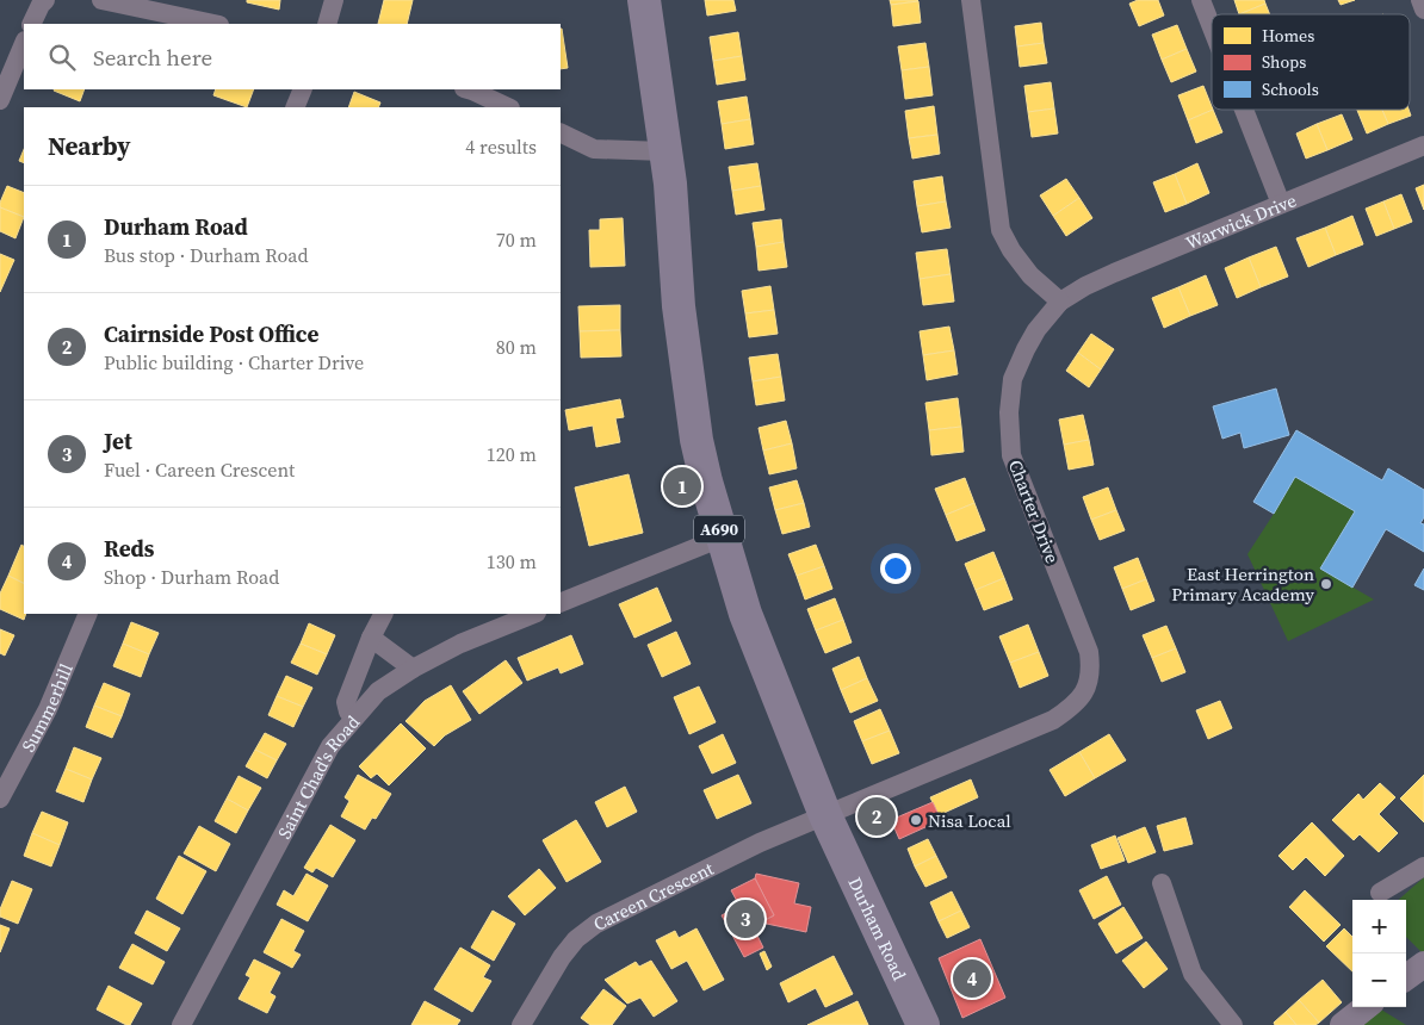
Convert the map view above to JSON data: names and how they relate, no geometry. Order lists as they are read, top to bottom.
{
  "streets": {
    "highway": ["A690", "Durham Road"],
    "street": [
      "Warwick Drive",
      "Charter Drive",
      "Summerhill",
      "Saint Chad's Road",
      "Careen Crescent"
    ]
  },
  "crossings": [
    ["Warwick Drive", "Charter Drive"],
    ["Charter Drive", "Careen Crescent"],
    ["Charter Drive", "Durham Road"],
    ["Careen Crescent", "Durham Road"]
  ],
  "places": ["East Herrington Primary Academy", "Nisa Local"],
  "legend": ["Homes", "Shops", "Schools"],
  "page": {
    "search": "Search here",
    "heading": ["Nearby", "4 results"],
    "list": [
      {
        "mark": "1",
        "name": "Durham Road",
        "note": "Bus stop · Durham Road",
        "value": "70 m"
      },
      {
        "mark": "2",
        "name": "Cairnside Post Office",
        "note": "Public building · Charter Drive",
        "value": "80 m"
      },
      {
        "mark": "3",
        "name": "Jet",
        "note": "Fuel · Careen Crescent",
        "value": "120 m"
      },
      {
        "mark": "4",
        "name": "Reds",
        "note": "Shop · Durham Road",
        "value": "130 m"
      }
    ],
    "pins": [
      "1",
      "2",
      "3",
      "4"
    ],
    "map_buttons": ["+", "−"]
  }
}
